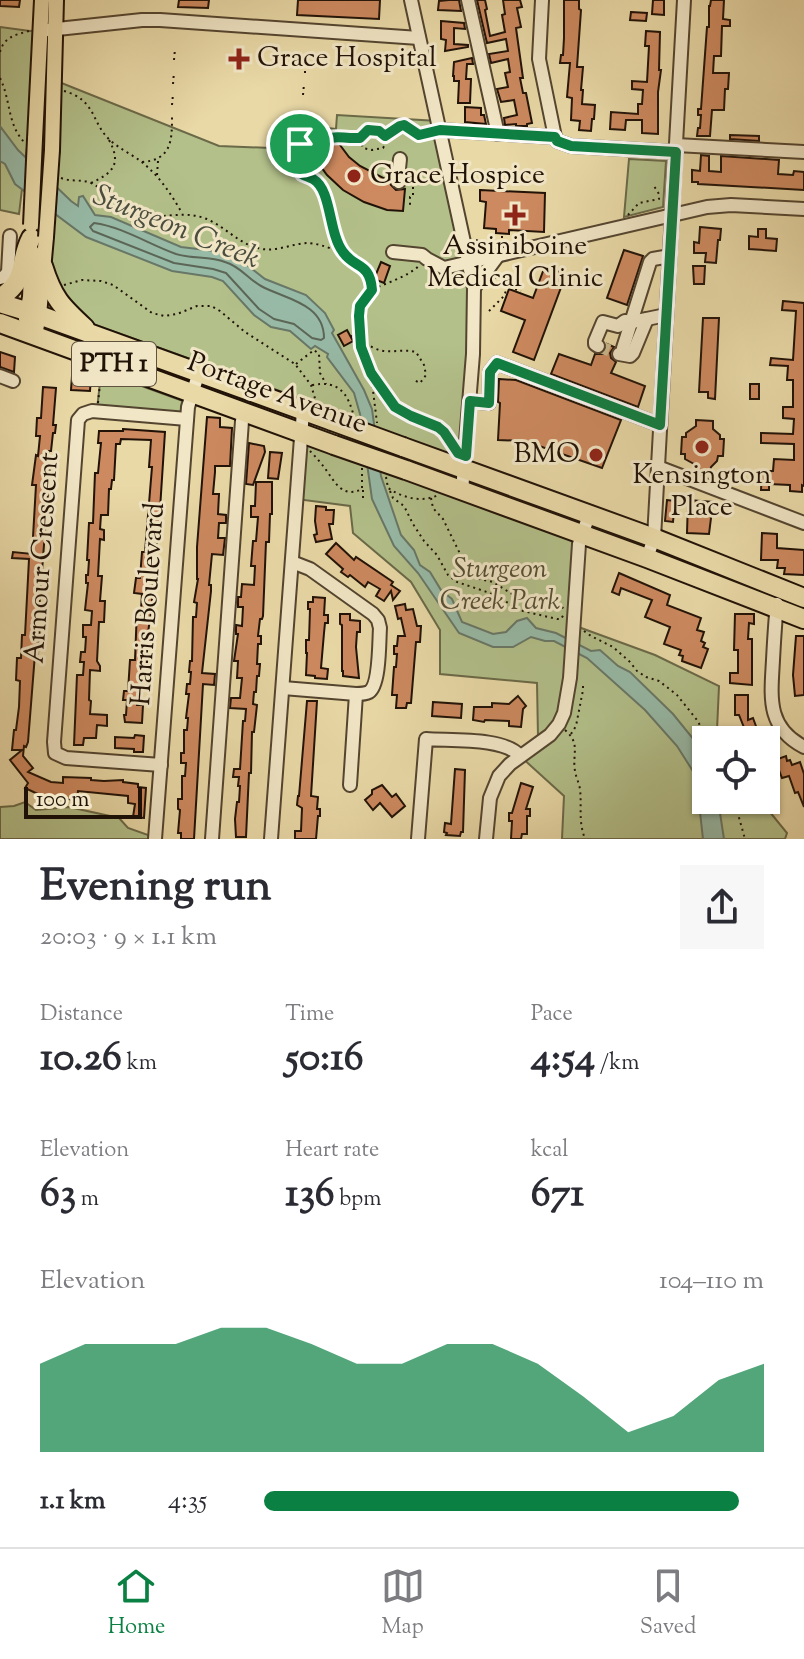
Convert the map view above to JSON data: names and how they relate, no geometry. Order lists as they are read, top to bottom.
{
  "streets": {
    "highway": ["PTH 1", "Portage Avenue"],
    "street": ["Armour Crescent", "Harris Boulevard"]
  },
  "crossings": [
    ["Portage Avenue", "Harris Boulevard"],
    ["Armour Crescent", "Harris Boulevard"]
  ],
  "water": ["Sturgeon Creek"],
  "parks": ["Sturgeon Creek Park"],
  "places": {
    "health": ["Grace Hospital", "Assiniboine Medical Clinic"],
    "other": ["Grace Hospice", "Kensington Place", "BMO"]
  },
  "scale_bar": "100 m",
  "page": {
    "scale": "100 m",
    "heading": ["Evening run", "20:03 · 9 × 1.1 km"],
    "stats": [
      ["Distance", "10.26 km"],
      ["Time", "50:16"],
      ["Pace", "4:54 /km"],
      ["Elevation", "63 m"],
      ["Heart rate", "136 bpm"],
      ["kcal", "671"]
    ],
    "chart": ["Elevation", "104–110 m"],
    "list": [
      {
        "name": "1.1 km",
        "note": "4:35"
      }
    ],
    "tabs": ["Home", "Map", "Saved"]
  }
}
